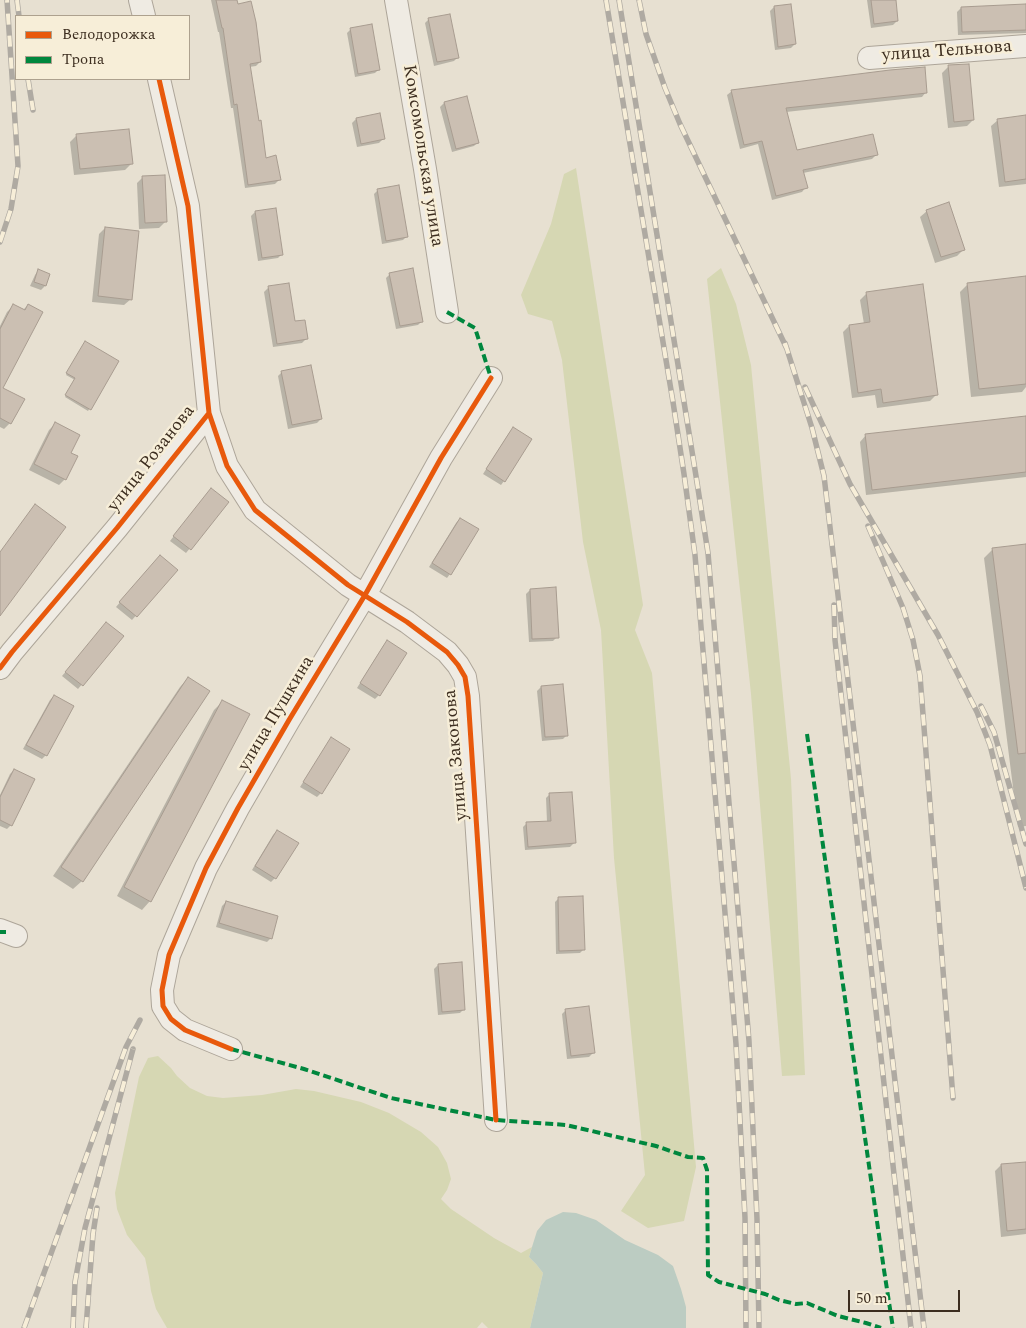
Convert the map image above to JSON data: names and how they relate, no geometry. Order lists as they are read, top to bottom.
{
  "streets": {
    "street": [
      "улица Тельнова",
      "Комсомольская улица",
      "улица Розанова",
      "улица Пушкина",
      "улица Законова"
    ]
  },
  "crossings": [
    ["улица Розанова", "улица Законова"],
    ["улица Пушкина", "улица Законова"]
  ],
  "legend": ["Велодорожка", "Тропа"],
  "scale_bar": "50 m"
}
